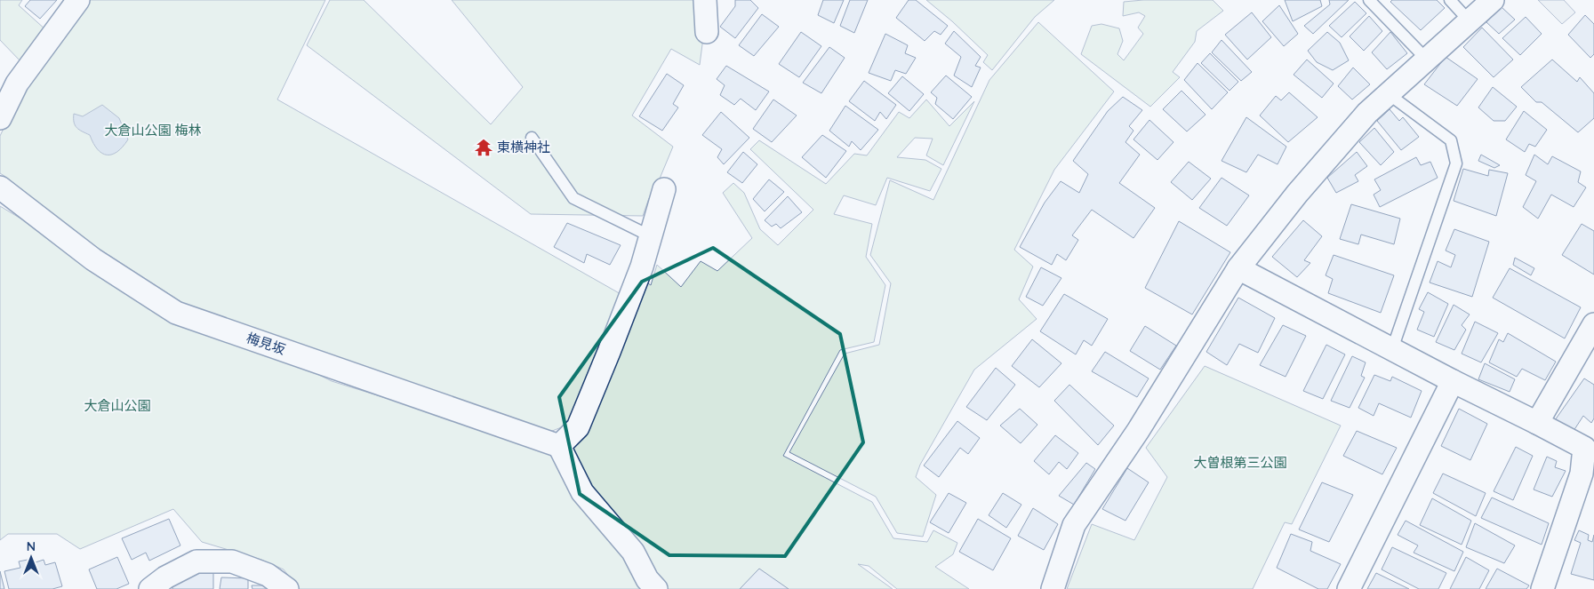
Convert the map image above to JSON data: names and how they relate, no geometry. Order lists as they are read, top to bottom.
{
  "streets": {
    "street": ["梅見坂"]
  },
  "parks": ["大倉山公園 梅林", "大倉山公園", "大曽根第三公園"],
  "places": {
    "temple": ["東横神社"]
  },
  "north": "top"
}
